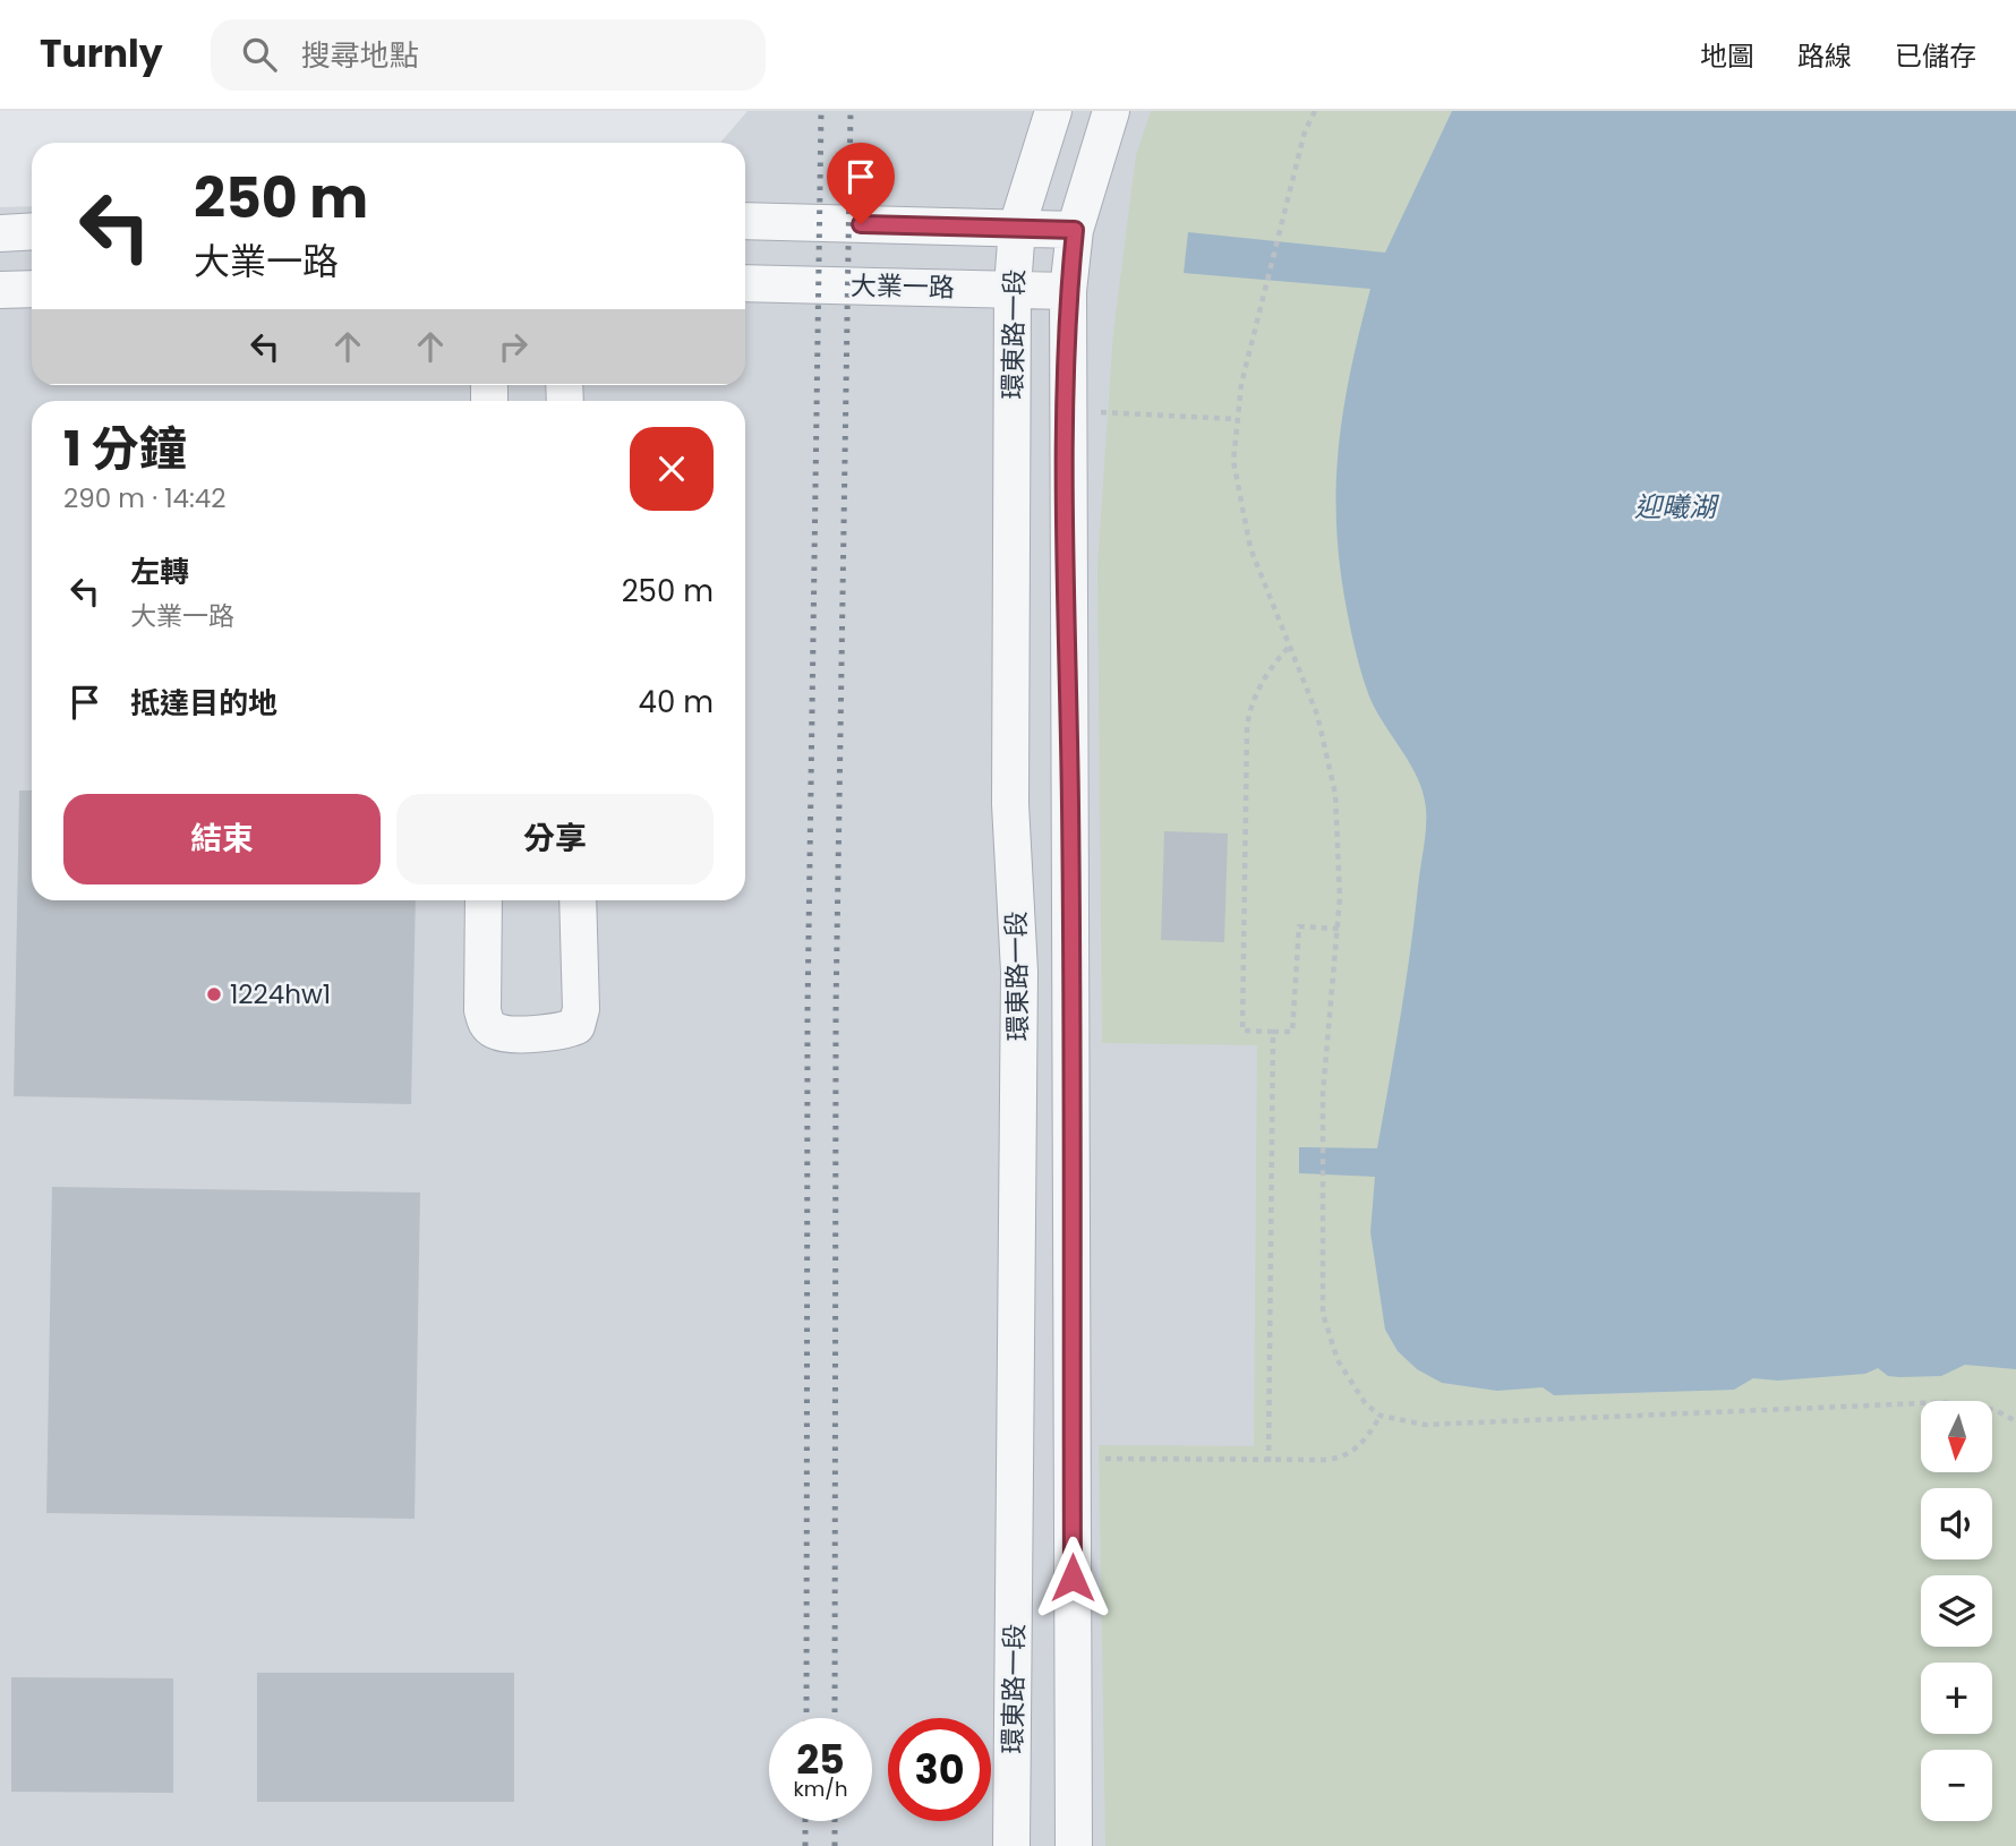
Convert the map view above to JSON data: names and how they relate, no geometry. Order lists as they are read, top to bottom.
{
  "streets": {
    "street": ["大業一路", "環東路一段"]
  },
  "crossings": [
    ["大業一路", "環東路一段"]
  ],
  "water": ["迎曦湖"],
  "places": ["1224hw1"],
  "north": "bottom",
  "page": {
    "header": "Turnly",
    "search": "搜尋地點",
    "nav": ["地圖", "路線", "已儲存"],
    "turn": ["250 m", "大業一路"],
    "heading": ["1 分鐘", "290 m · 14:42"],
    "list": [
      {
        "name": "左轉",
        "note": "大業一路",
        "value": "250 m"
      },
      {
        "name": "抵達目的地",
        "value": "40 m"
      }
    ],
    "buttons": ["結束", "分享"],
    "map_buttons": ["+", "−"],
    "speed": "25 km/h",
    "limit": "30"
  }
}
